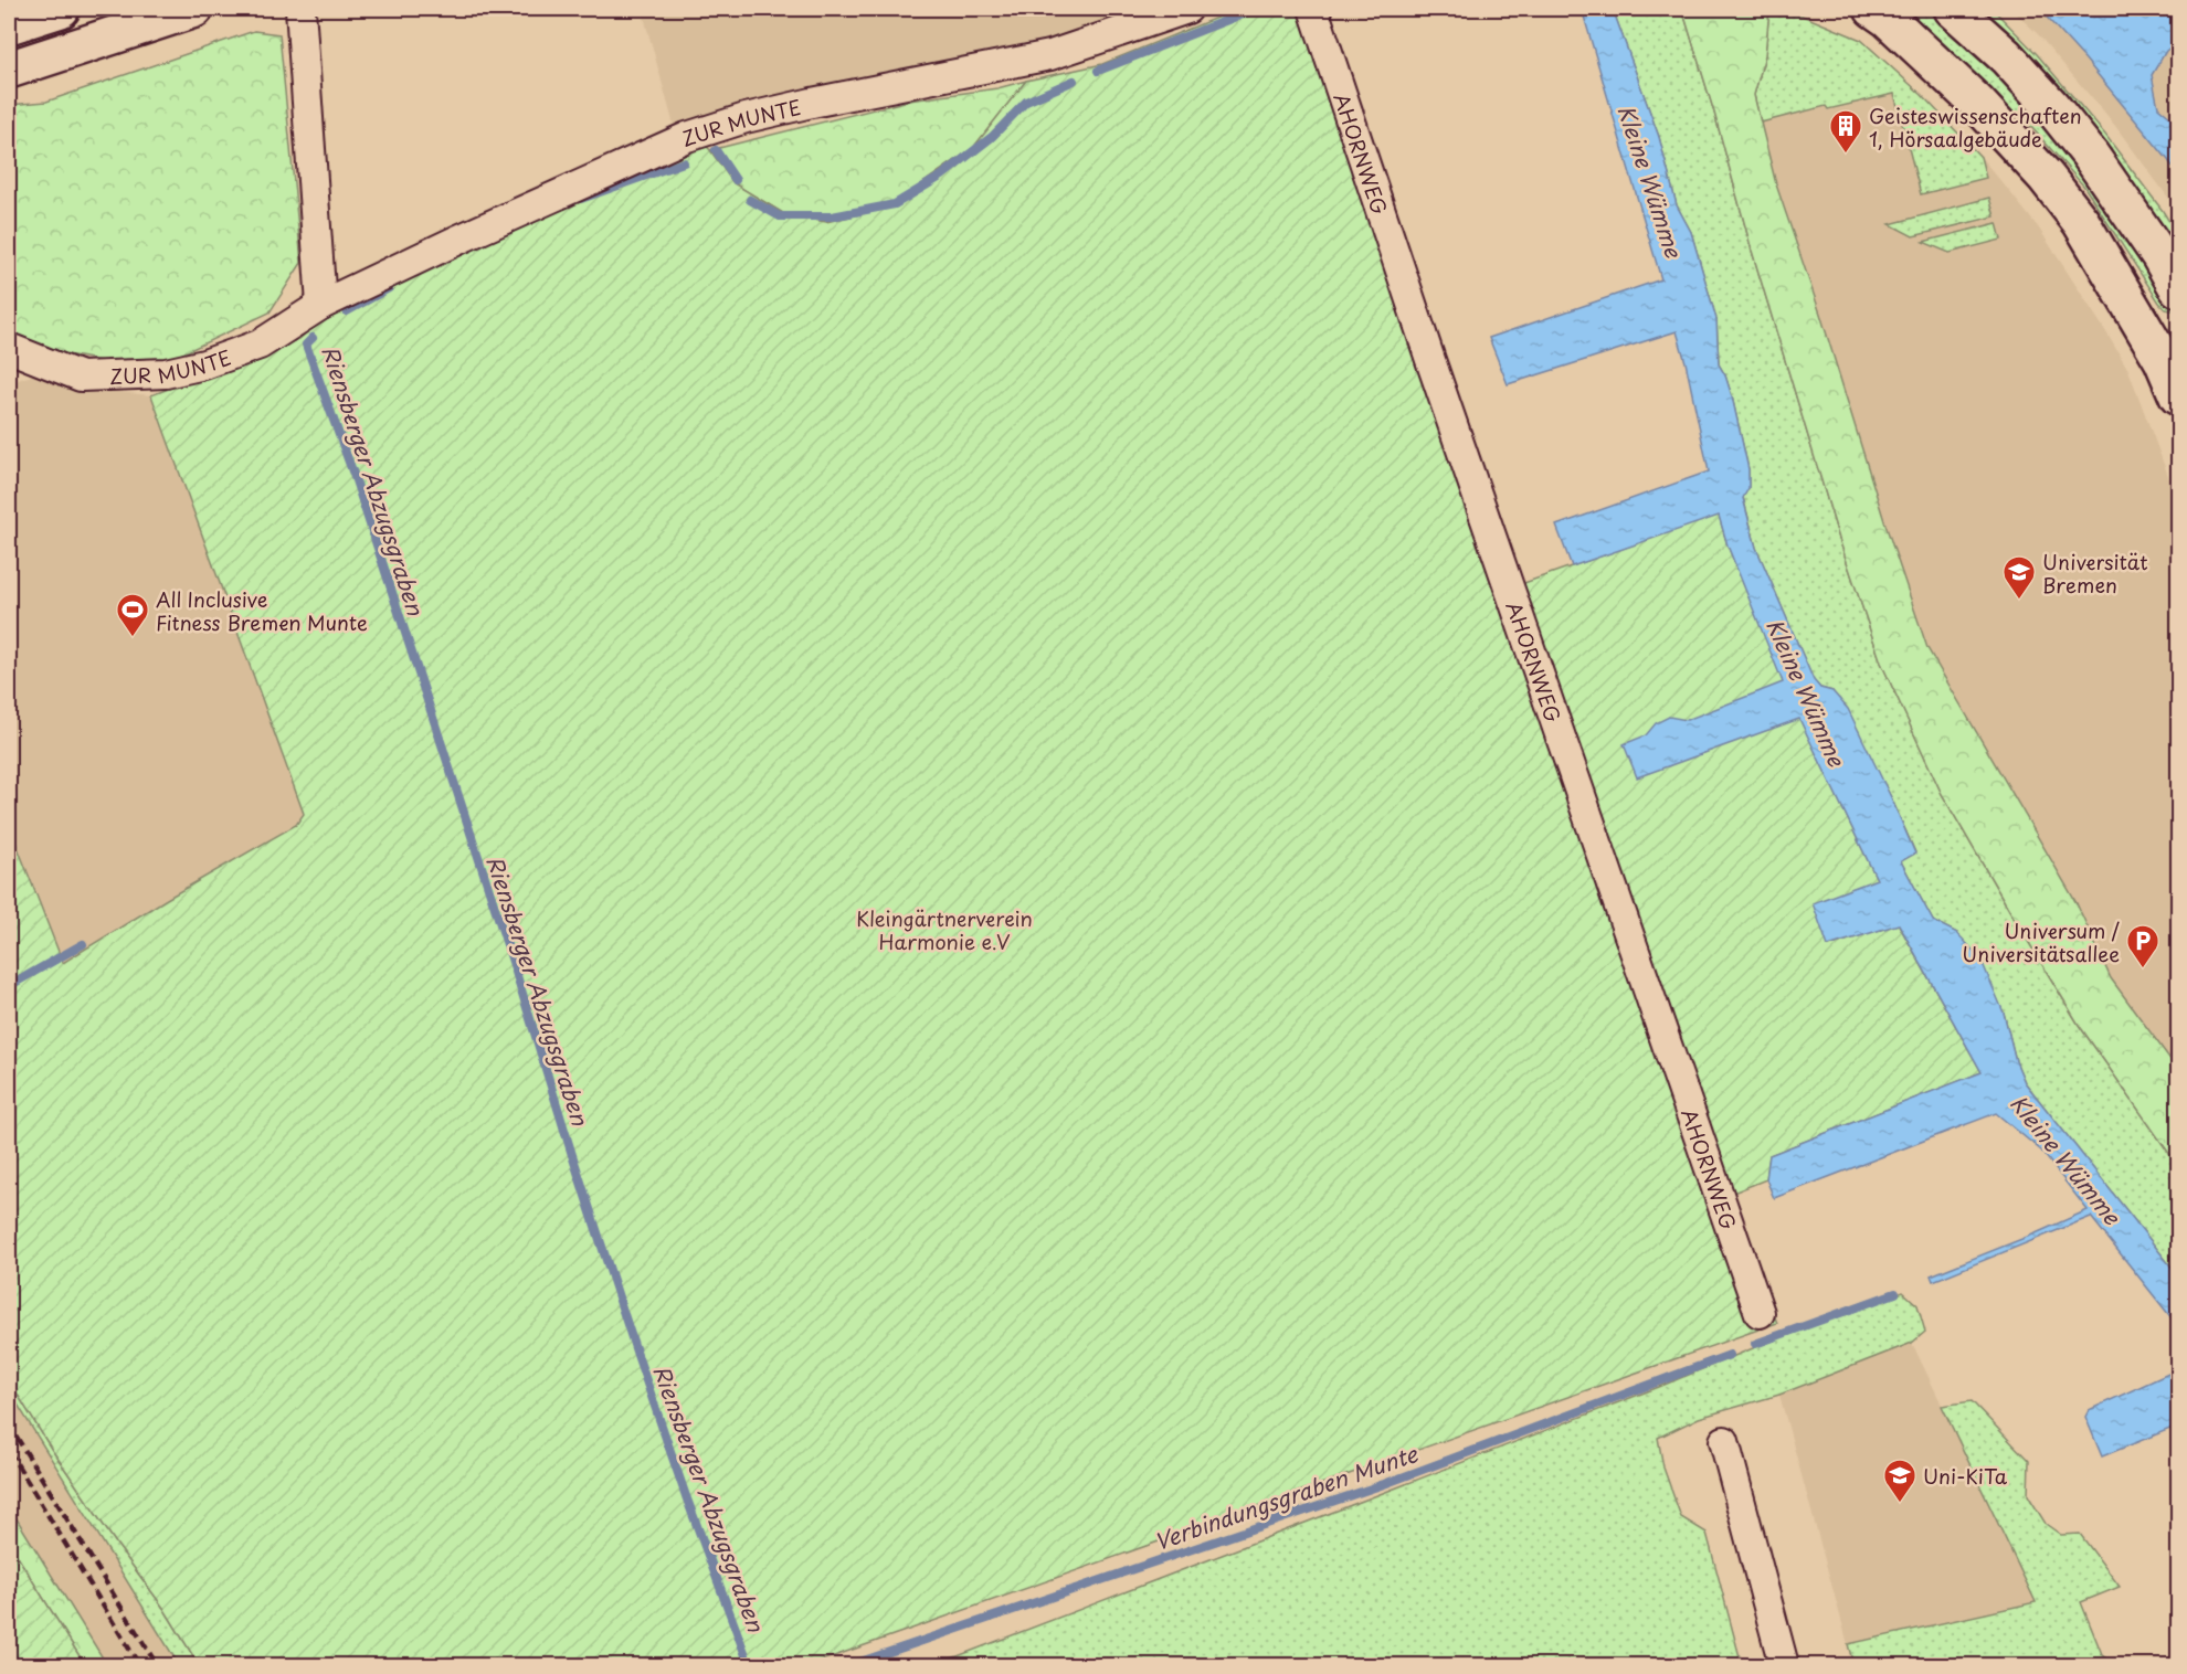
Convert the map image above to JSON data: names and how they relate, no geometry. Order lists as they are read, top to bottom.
{
  "streets": {
    "street": ["ZUR MUNTE", "AHORNWEG"]
  },
  "water": ["Kleine Wümme", "Riensberger Abzugsgraben", "Verbindungsgraben Munte"],
  "parks": ["Kleingärtnerverein Harmonie e.V"],
  "places": {
    "building": ["Geisteswissenschaften 1, Hörsaalgebäude"],
    "school or university": ["Universität Bremen", "Uni-KiTa"],
    "sports": ["All Inclusive Fitness Bremen Munte"],
    "parking": ["Universum / Universitätsallee"]
  }
}
